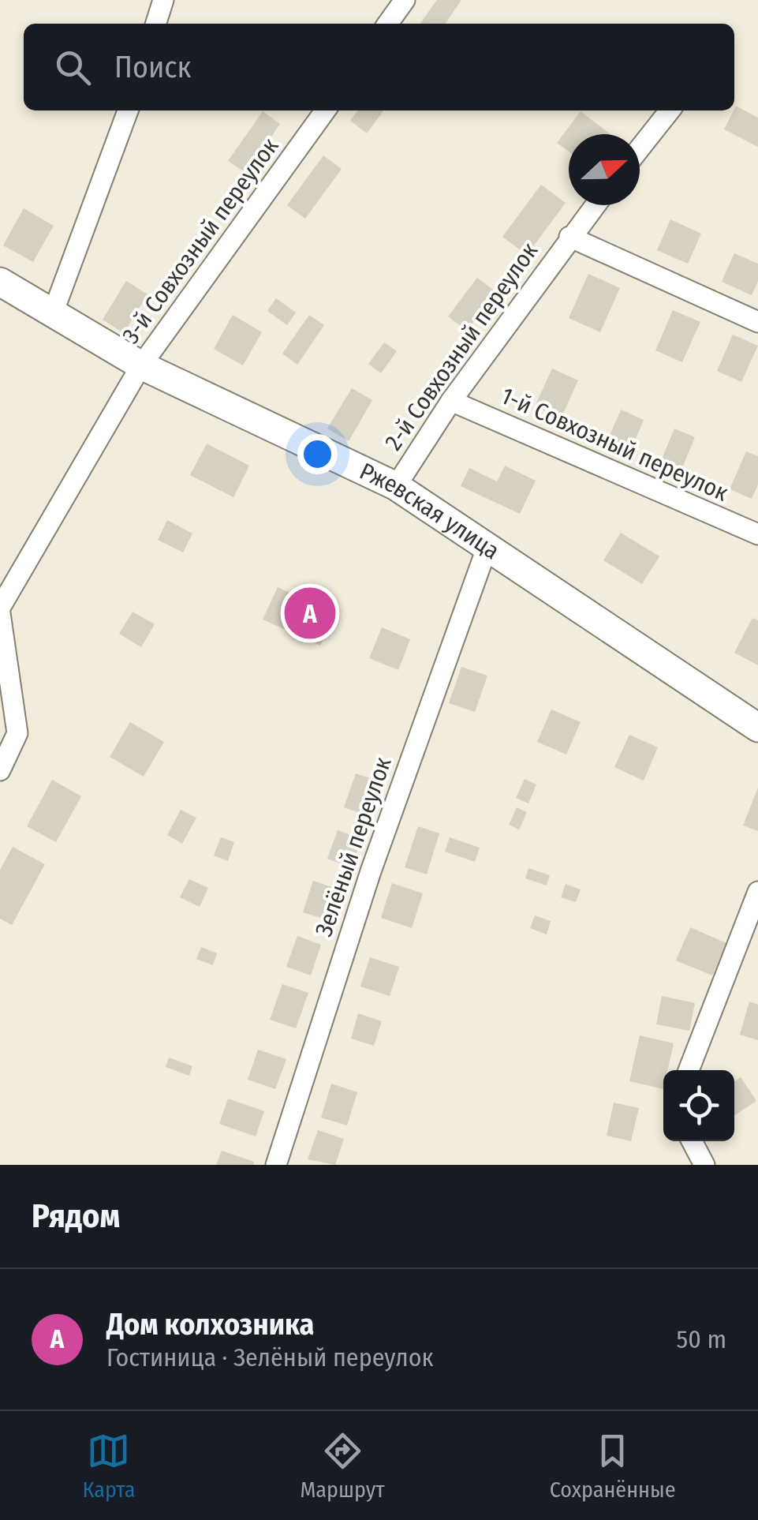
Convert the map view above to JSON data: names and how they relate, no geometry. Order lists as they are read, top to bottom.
{
  "streets": {
    "main road": ["Ржевская улица"],
    "street": [
      "3-й Совхозный переулок",
      "2-й Совхозный переулок",
      "1-й Совхозный переулок",
      "Зелёный переулок"
    ]
  },
  "crossings": [
    ["3-й Совхозный переулок", "Ржевская улица"],
    ["2-й Совхозный переулок", "1-й Совхозный переулок"],
    ["2-й Совхозный переулок", "Ржевская улица"],
    ["Ржевская улица", "Зелёный переулок"]
  ],
  "north": "right",
  "page": {
    "search": "Поиск",
    "pins": "A",
    "heading": "Рядом",
    "list": [
      {
        "mark": "A",
        "name": "Дом колхозника",
        "note": "Гостиница · Зелёный переулок",
        "value": "50 m"
      }
    ],
    "nav": ["Карта", "Маршрут", "Сохранённые"]
  }
}
